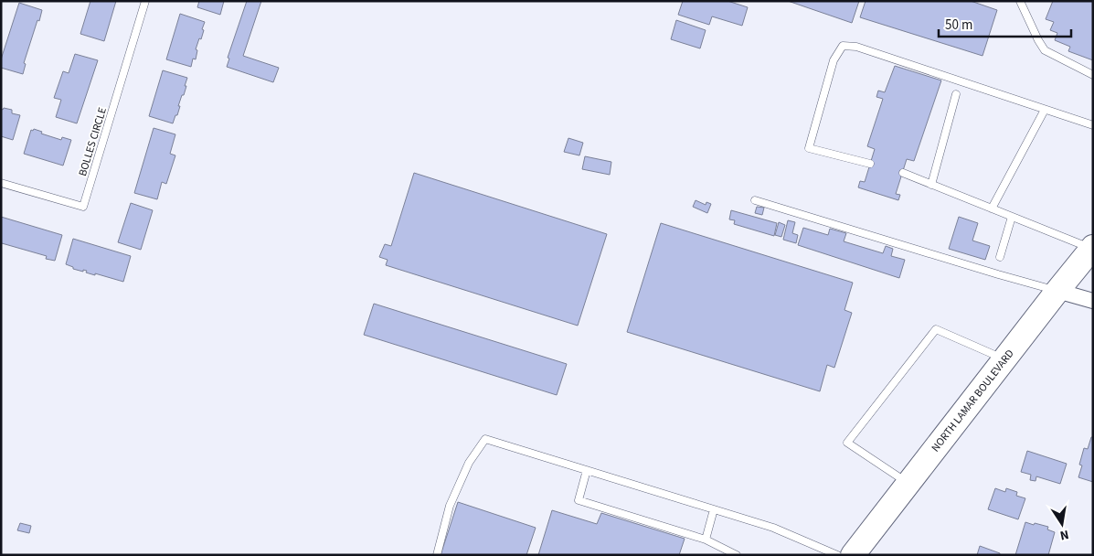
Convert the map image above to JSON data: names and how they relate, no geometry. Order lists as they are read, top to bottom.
{
  "streets": {
    "main road": ["NORTH LAMAR BOULEVARD"],
    "lane": ["BOLLES CIRCLE"]
  },
  "scale_bar": "50 m",
  "north": "bottom"
}
